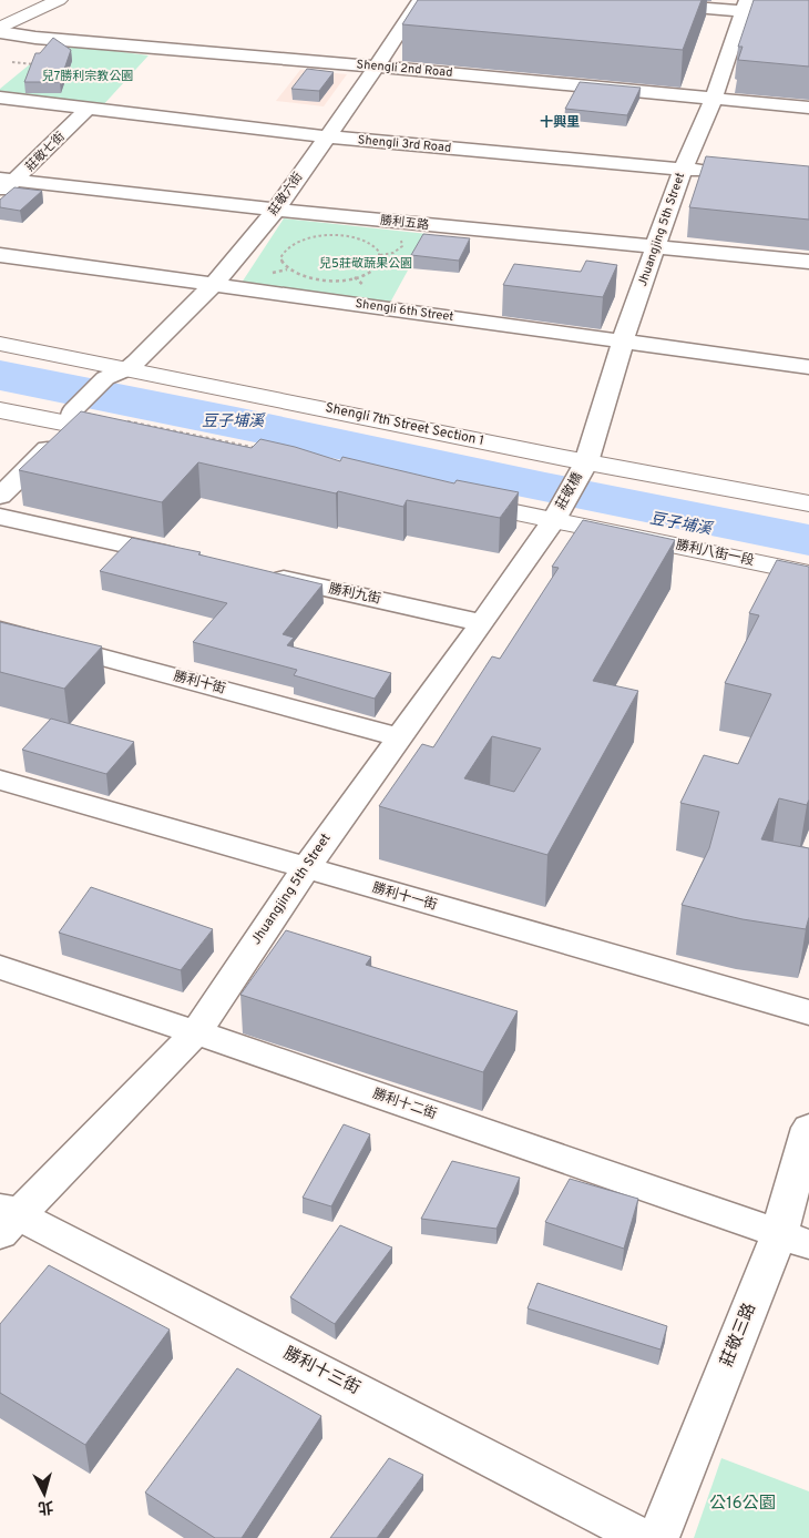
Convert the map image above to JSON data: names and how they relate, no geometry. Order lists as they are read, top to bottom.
{
  "streets": {
    "street": [
      "Shengli 2nd Road",
      "Shengli 3rd Road",
      "莊敬七街",
      "莊敬六街",
      "勝利五路",
      "Jhuangjing 5th Street",
      "Shengli 6th Street",
      "Shengli 7th Street Section 1",
      "莊敬橋",
      "勝利八街一段",
      "勝利九街",
      "勝利十街",
      "勝利十一街",
      "勝利十二街",
      "莊敬三路",
      "勝利十三街"
    ]
  },
  "crossings": [
    ["Shengli 2nd Road", "莊敬六街"],
    ["Shengli 2nd Road", "Jhuangjing 5th Street"],
    ["Shengli 3rd Road", "莊敬七街"],
    ["Shengli 3rd Road", "莊敬六街"],
    ["Shengli 3rd Road", "Jhuangjing 5th Street"],
    ["莊敬七街", "勝利五路"],
    ["莊敬六街", "勝利五路"],
    ["莊敬六街", "Shengli 6th Street"],
    ["莊敬六街", "Shengli 7th Street Section 1"],
    ["勝利五路", "Jhuangjing 5th Street"],
    ["Jhuangjing 5th Street", "Shengli 6th Street"],
    ["Jhuangjing 5th Street", "Shengli 7th Street Section 1"],
    ["Jhuangjing 5th Street", "莊敬橋"],
    ["Jhuangjing 5th Street", "勝利八街一段"],
    ["Jhuangjing 5th Street", "勝利九街"],
    ["Jhuangjing 5th Street", "勝利十街"],
    ["Jhuangjing 5th Street", "勝利十一街"],
    ["Jhuangjing 5th Street", "勝利十二街"],
    ["Jhuangjing 5th Street", "勝利十三街"],
    ["Shengli 7th Street Section 1", "莊敬橋"],
    ["莊敬橋", "勝利八街一段"],
    ["勝利十二街", "莊敬三路"]
  ],
  "districts": ["十興里"],
  "water": ["豆子埔溪"],
  "parks": ["兒7勝利宗教公園", "兒5莊敬蔬果公園", "公16公園"],
  "north": "bottom"
}
